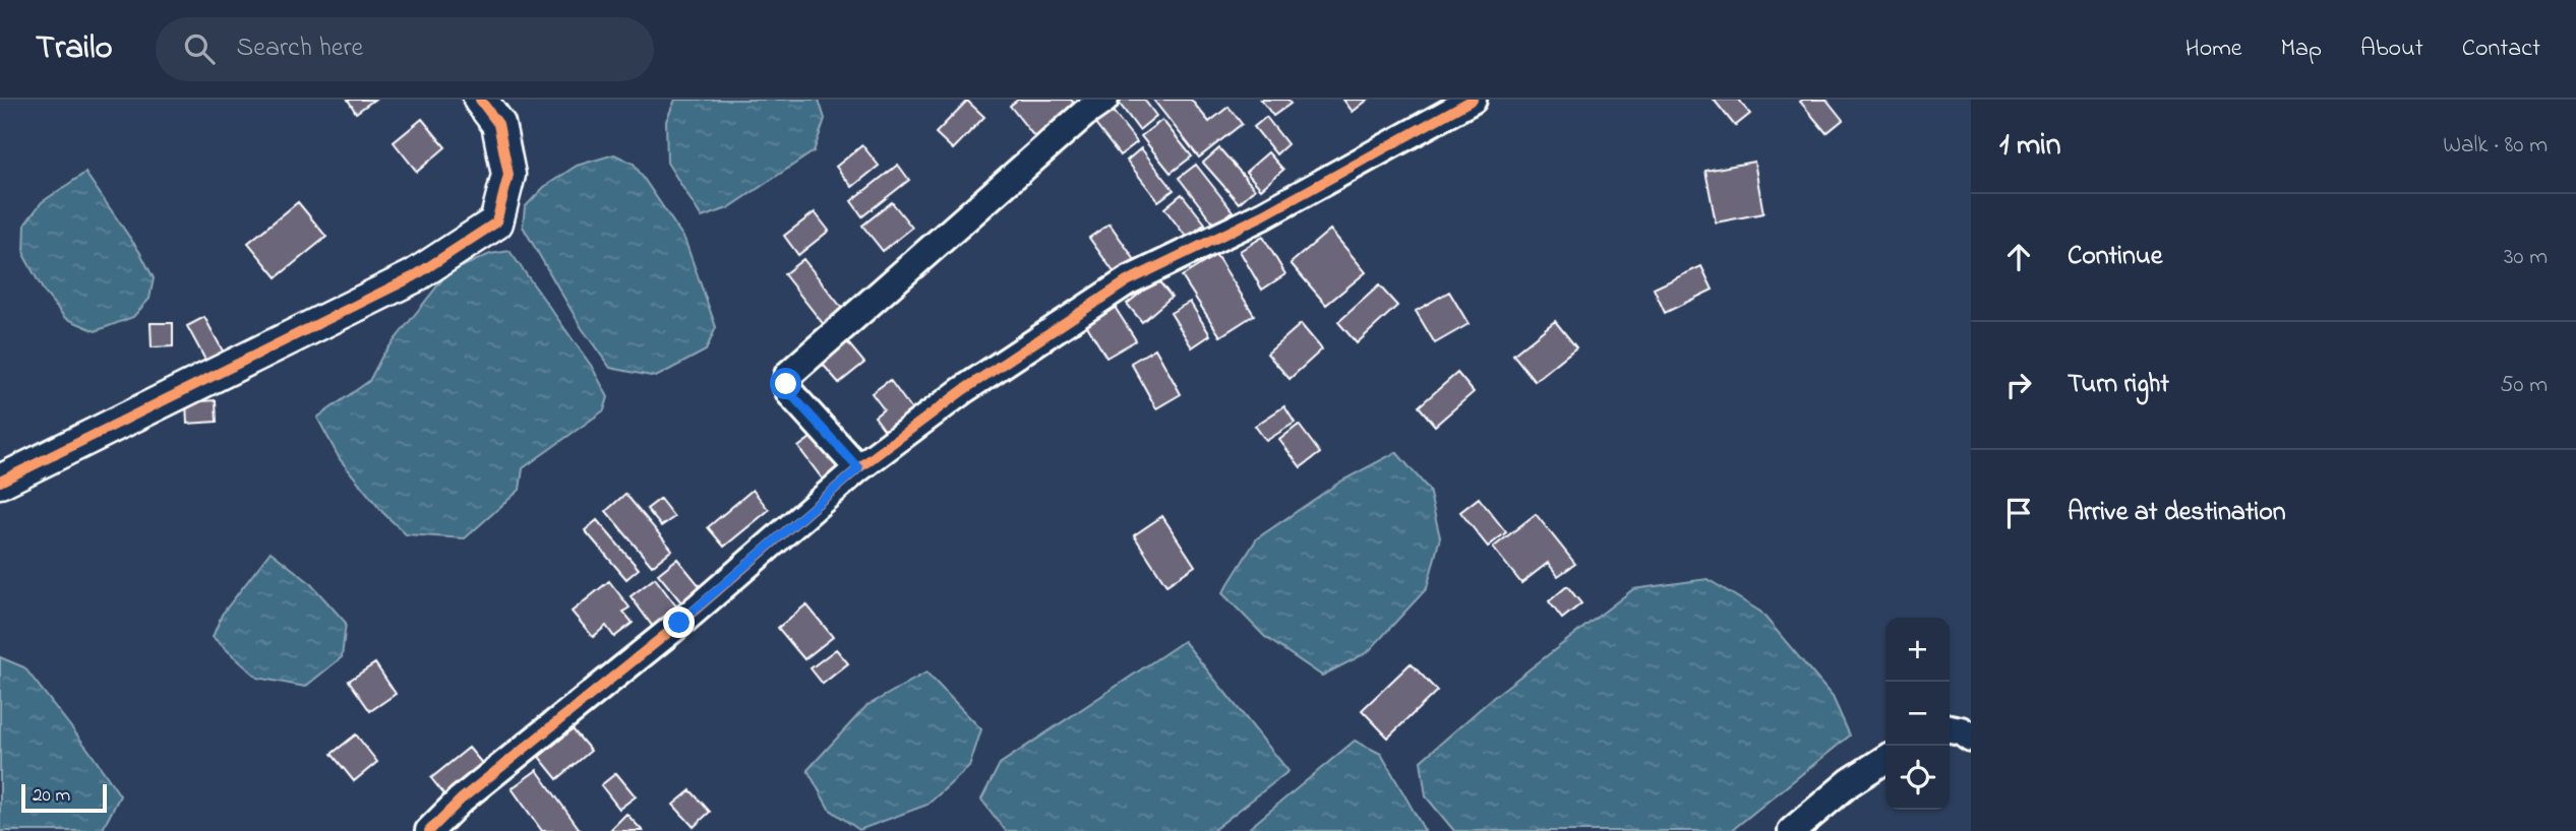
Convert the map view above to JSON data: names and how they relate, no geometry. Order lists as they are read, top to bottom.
{
  "scale_bar": "20 m",
  "page": {
    "header": "Trailo",
    "search": "Search here",
    "nav": [
      "Home",
      "Map",
      "About",
      "Contact"
    ],
    "heading": ["1 min", "Walk · 80 m"],
    "list": [
      ["Continue", "30 m"],
      ["Turn right", "50 m"],
      "Arrive at destination"
    ],
    "map_buttons": ["+", "−"],
    "scale": "20 m"
  }
}
